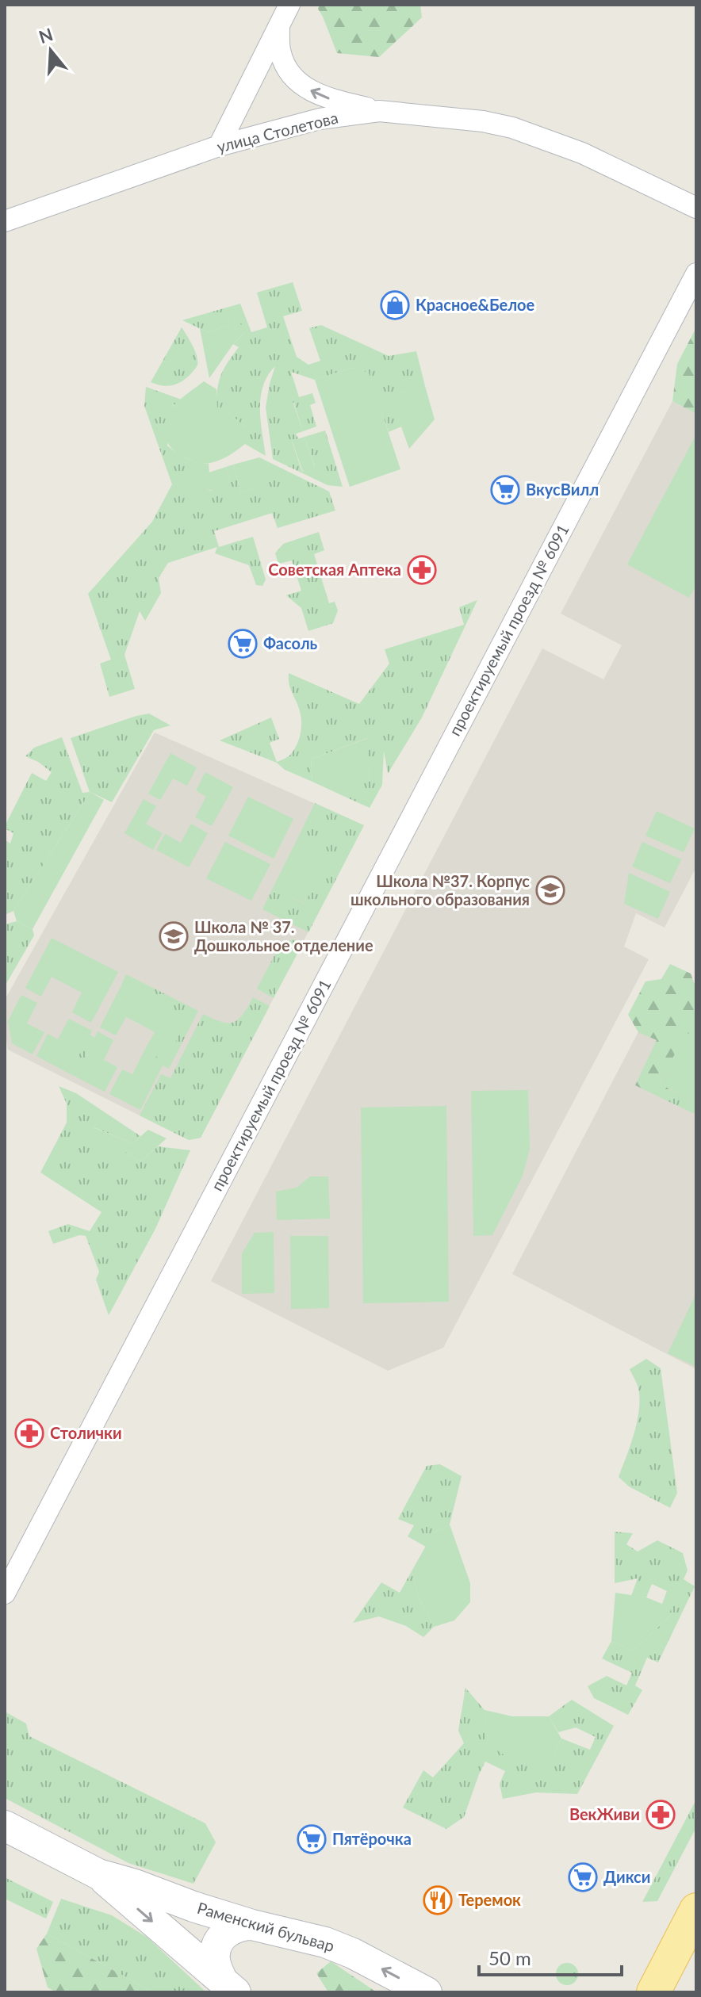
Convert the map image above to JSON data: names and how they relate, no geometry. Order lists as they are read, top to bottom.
{
  "streets": {
    "street": ["улица Столетова", "проектируемый проезд № 6091", "Раменский бульвар"]
  },
  "places": {
    "shop": ["Красное&Белое"],
    "supermarket": [
      "ВкусВилл",
      "Фасоль",
      "Пятёрочка",
      "Дикси"
    ],
    "pharmacy": ["Советская Аптека", "Столички", "ВекЖиви"],
    "school or university": ["Школа №37. Корпус школьного образования", "Школа № 37. Дошкольное отделение"],
    "restaurant": ["Теремок"]
  },
  "scale_bar": "50 m",
  "north": "top"
}
